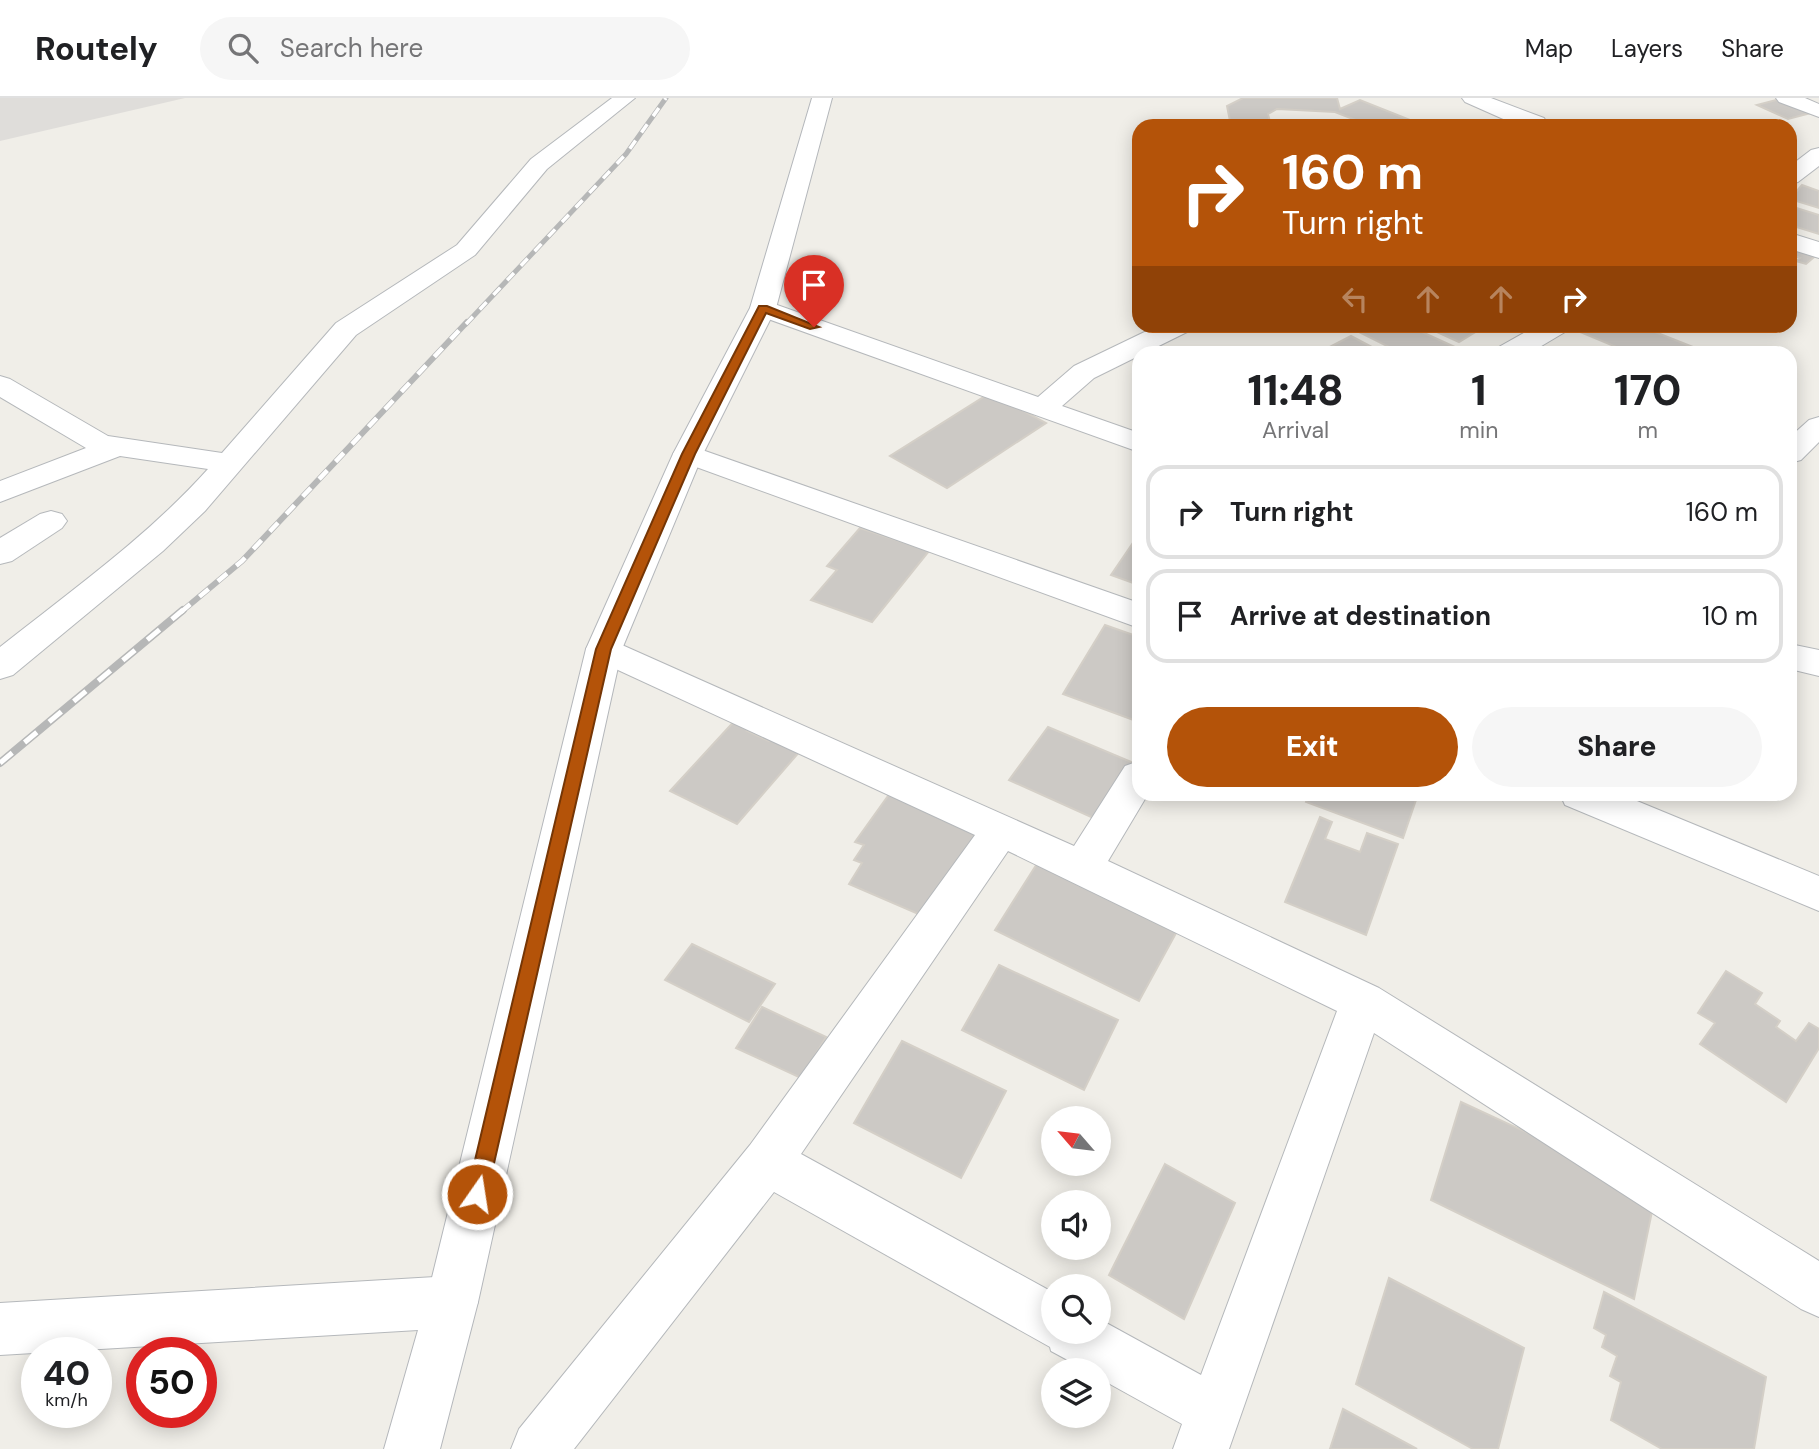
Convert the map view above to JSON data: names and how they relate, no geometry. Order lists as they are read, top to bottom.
{
  "north": "top left",
  "page": {
    "header": "Routely",
    "search": "Search here",
    "nav": ["Map", "Layers", "Share"],
    "turn": ["160 m", "Turn right"],
    "eta": [
      "11:48",
      "Arrival",
      "1",
      "min",
      "170",
      "m"
    ],
    "list": [
      {
        "name": "Turn right",
        "value": "160 m"
      },
      {
        "name": "Arrive at destination",
        "value": "10 m"
      }
    ],
    "buttons": ["Exit", "Share"],
    "speed": "40 km/h",
    "limit": "50"
  }
}
